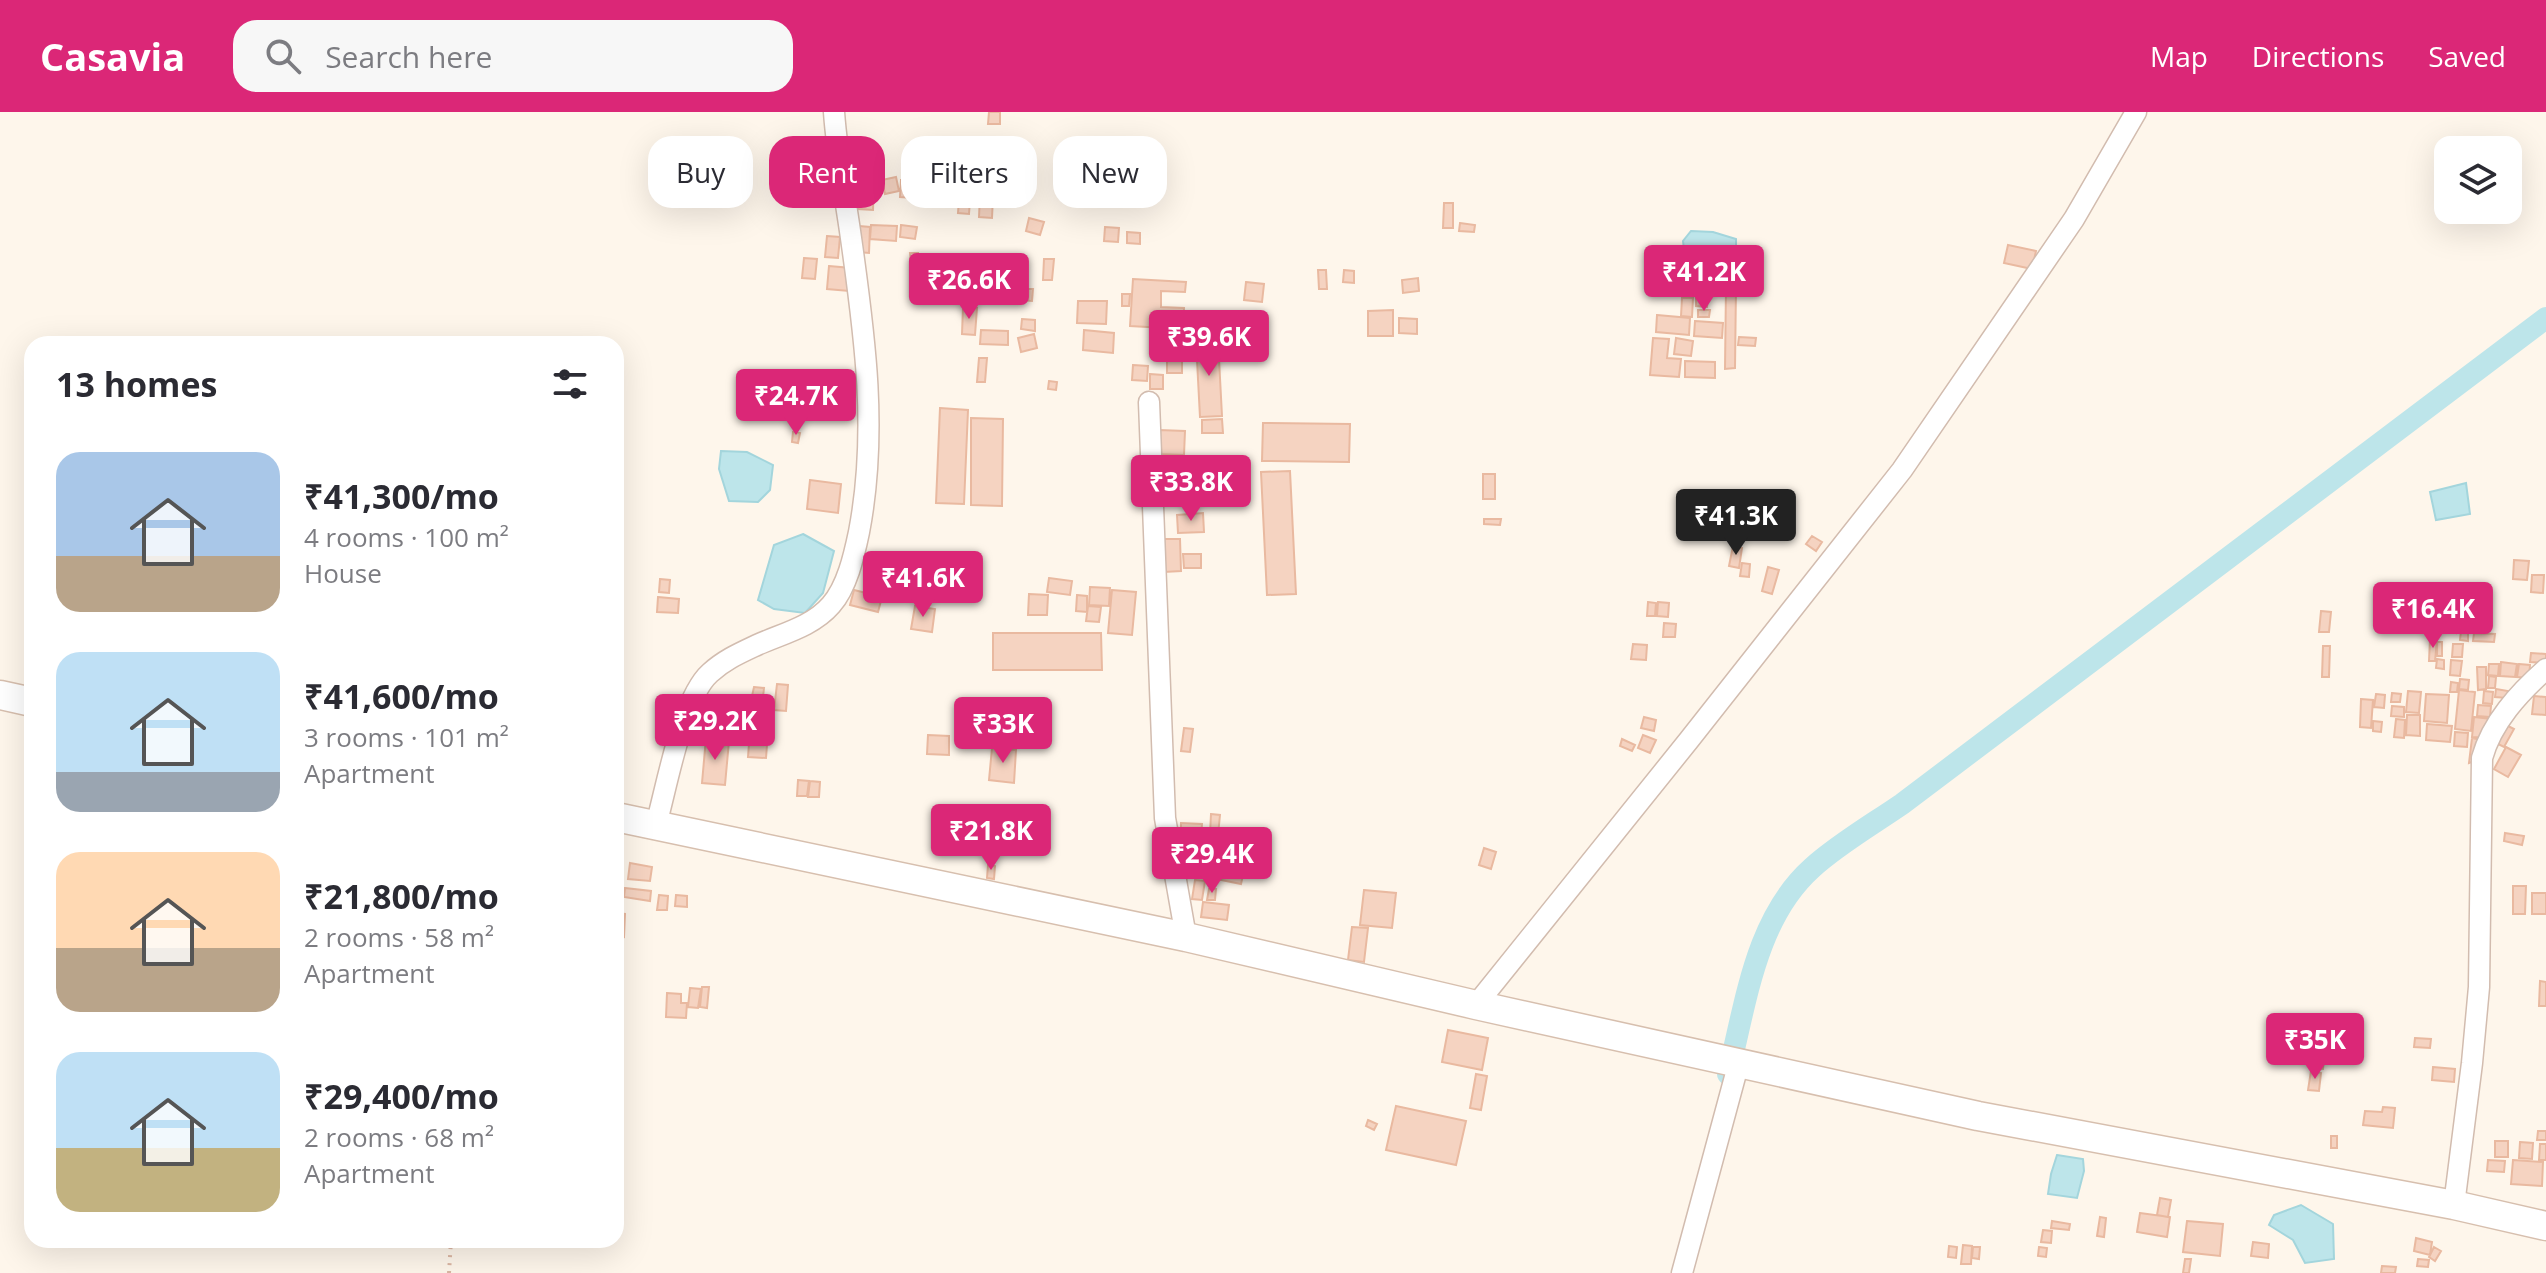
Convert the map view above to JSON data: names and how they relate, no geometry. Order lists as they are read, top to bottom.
{
  "page": {
    "header": "Casavia",
    "search": "Search here",
    "nav": ["Map", "Directions", "Saved"],
    "chip": [
      "Buy",
      "Rent",
      "Filters",
      "New"
    ],
    "price": [
      "₹41.2K",
      "₹26.6K",
      "₹39.6K",
      "₹24.7K",
      "₹33.8K",
      "₹41.3K",
      "₹41.6K",
      "₹16.4K",
      "₹29.2K",
      "₹33K",
      "₹21.8K",
      "₹29.4K",
      "₹35K"
    ],
    "heading": "13 homes",
    "list": [
      {
        "name": "₹41,300/mo",
        "note": "4 rooms · 100 m² · House"
      },
      {
        "name": "₹41,600/mo",
        "note": "3 rooms · 101 m² · Apartment"
      },
      {
        "name": "₹21,800/mo",
        "note": "2 rooms · 58 m² · Apartment"
      },
      {
        "name": "₹29,400/mo",
        "note": "2 rooms · 68 m² · Apartment"
      }
    ]
  }
}
